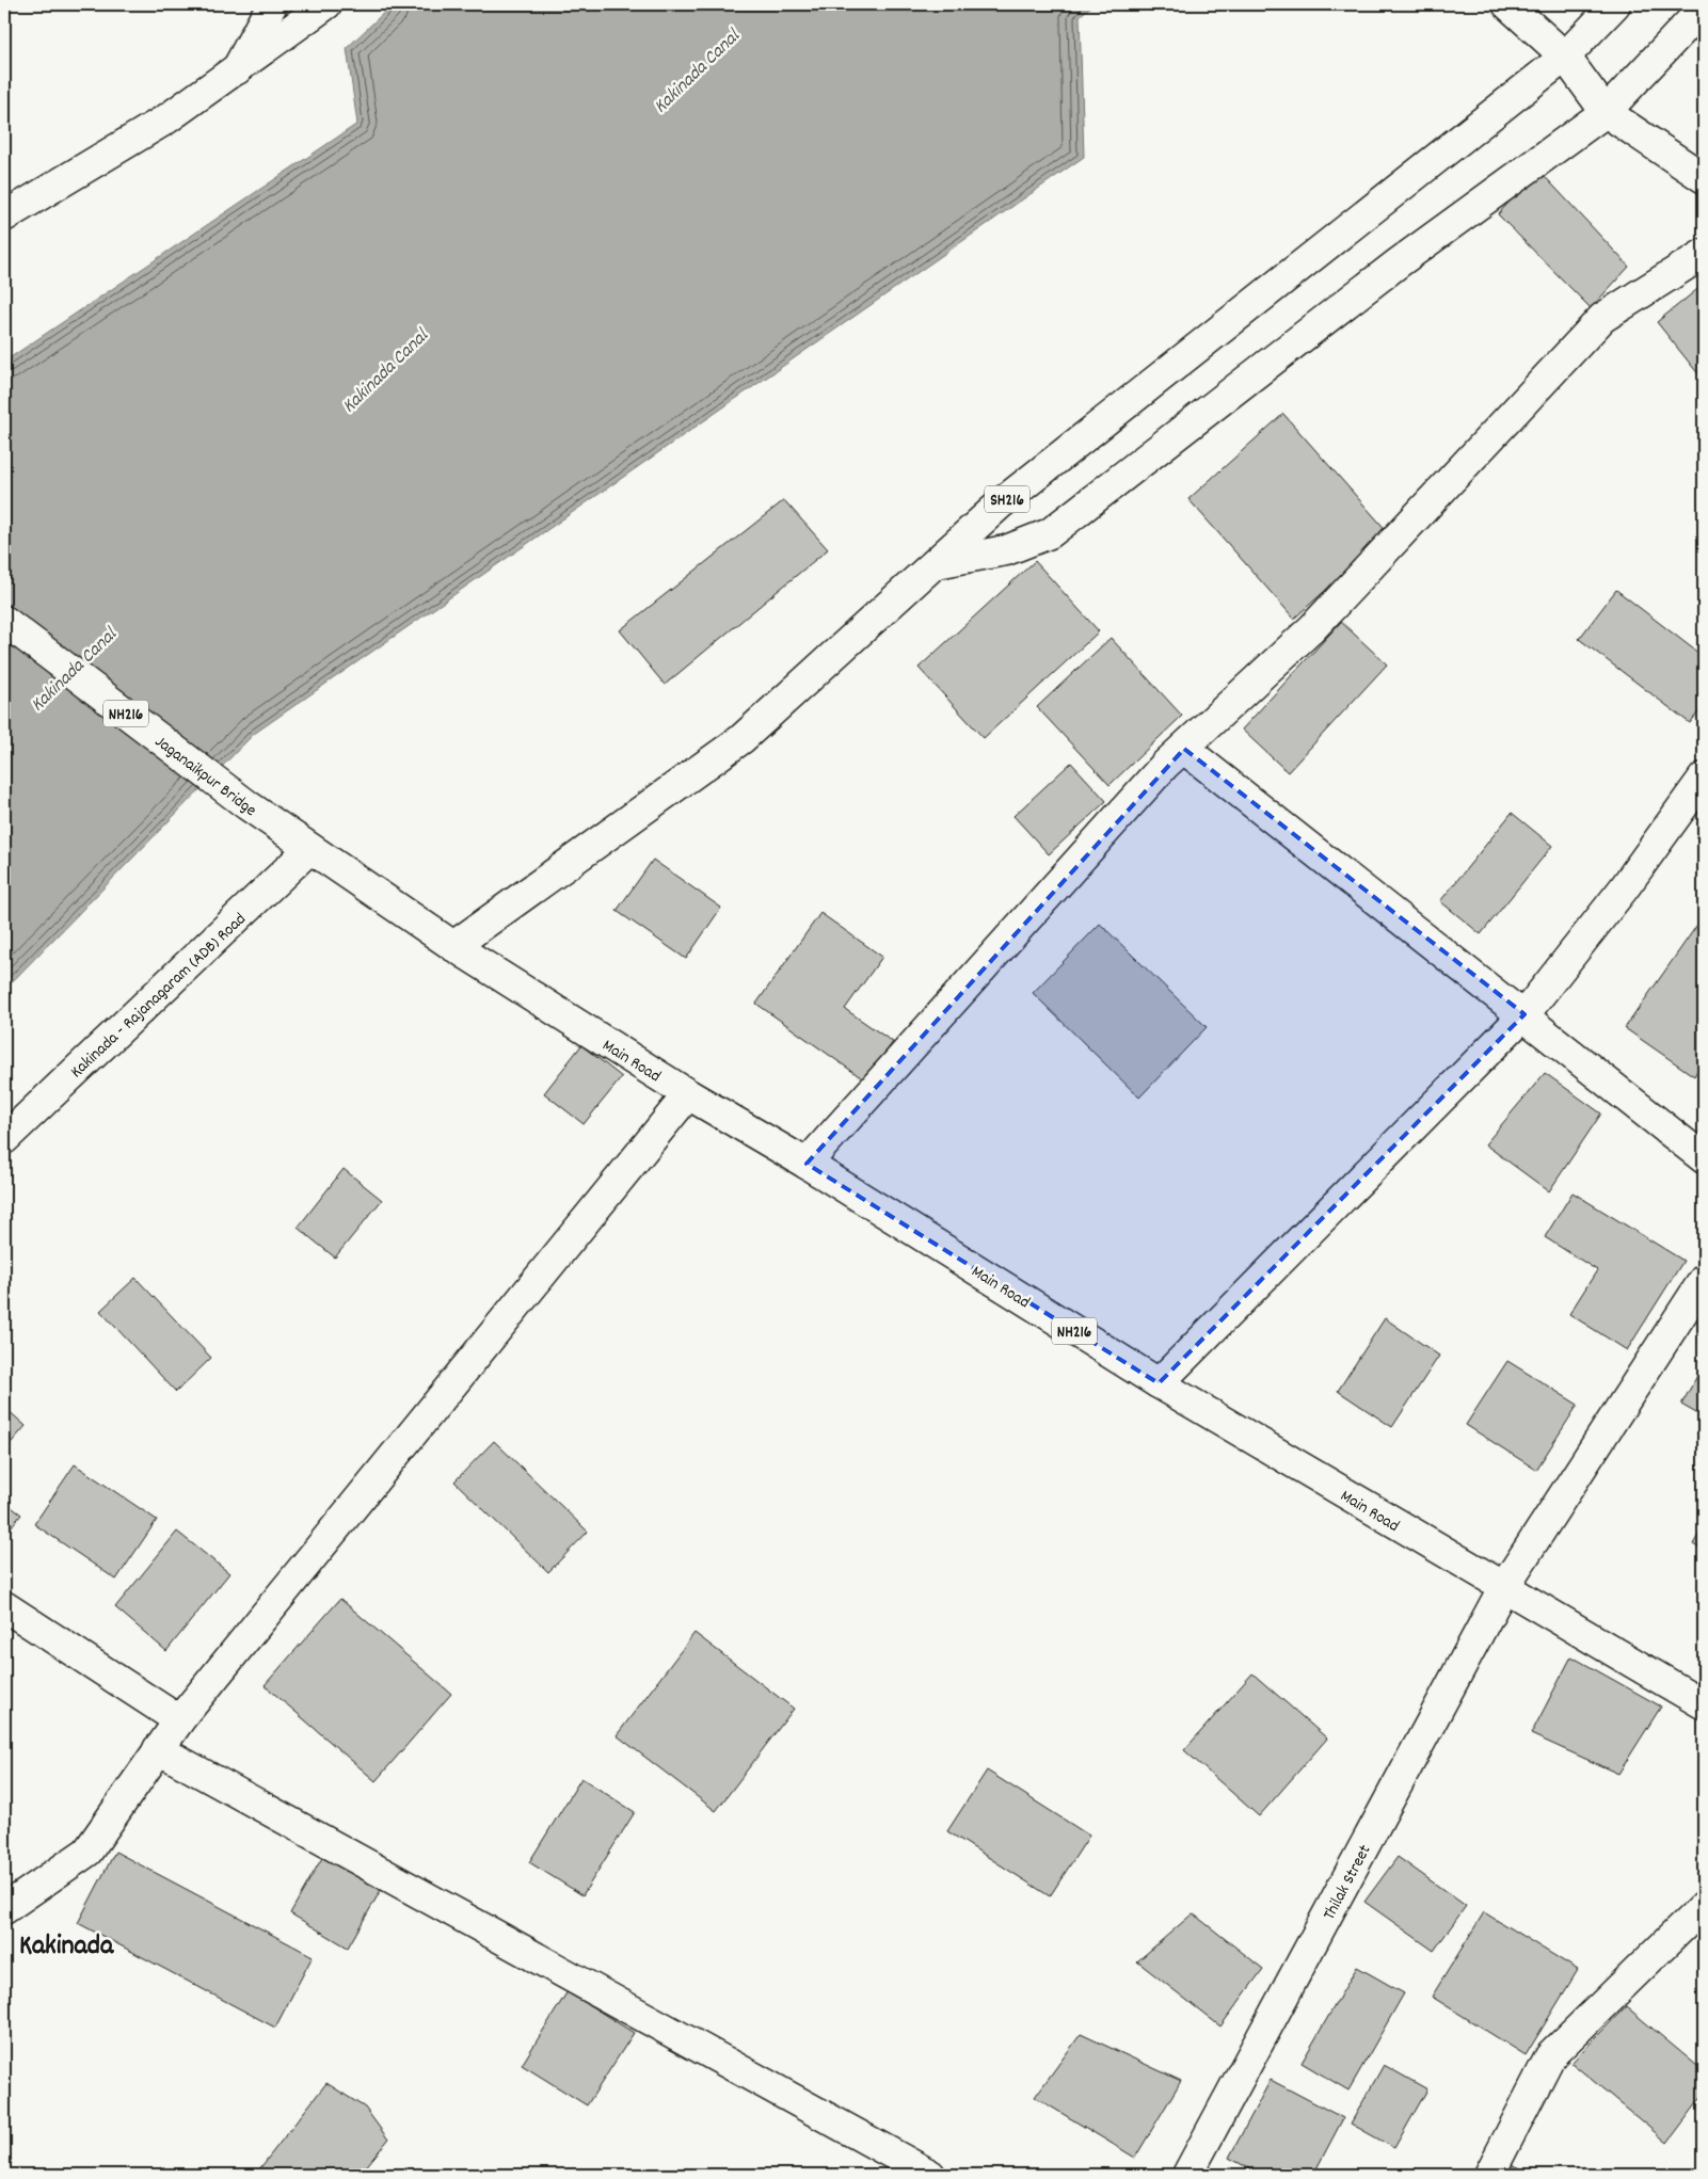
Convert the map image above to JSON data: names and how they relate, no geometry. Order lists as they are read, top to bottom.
{
  "streets": {
    "main road": [
      "SH216",
      "NH216",
      "Jaganaikpur Bridge",
      "Kakinada - Rajanagaram (ADB) Road",
      "Main Road",
      "Thilak Street"
    ]
  },
  "crossings": [
    ["SH216", "Main Road"],
    ["Jaganaikpur Bridge", "Kakinada - Rajanagaram (ADB) Road"],
    ["Jaganaikpur Bridge", "Main Road"],
    ["Kakinada - Rajanagaram (ADB) Road", "Main Road"],
    ["Main Road", "Thilak Street"]
  ],
  "districts": ["Kakinada"],
  "water": ["Kakinada Canal"]
}
